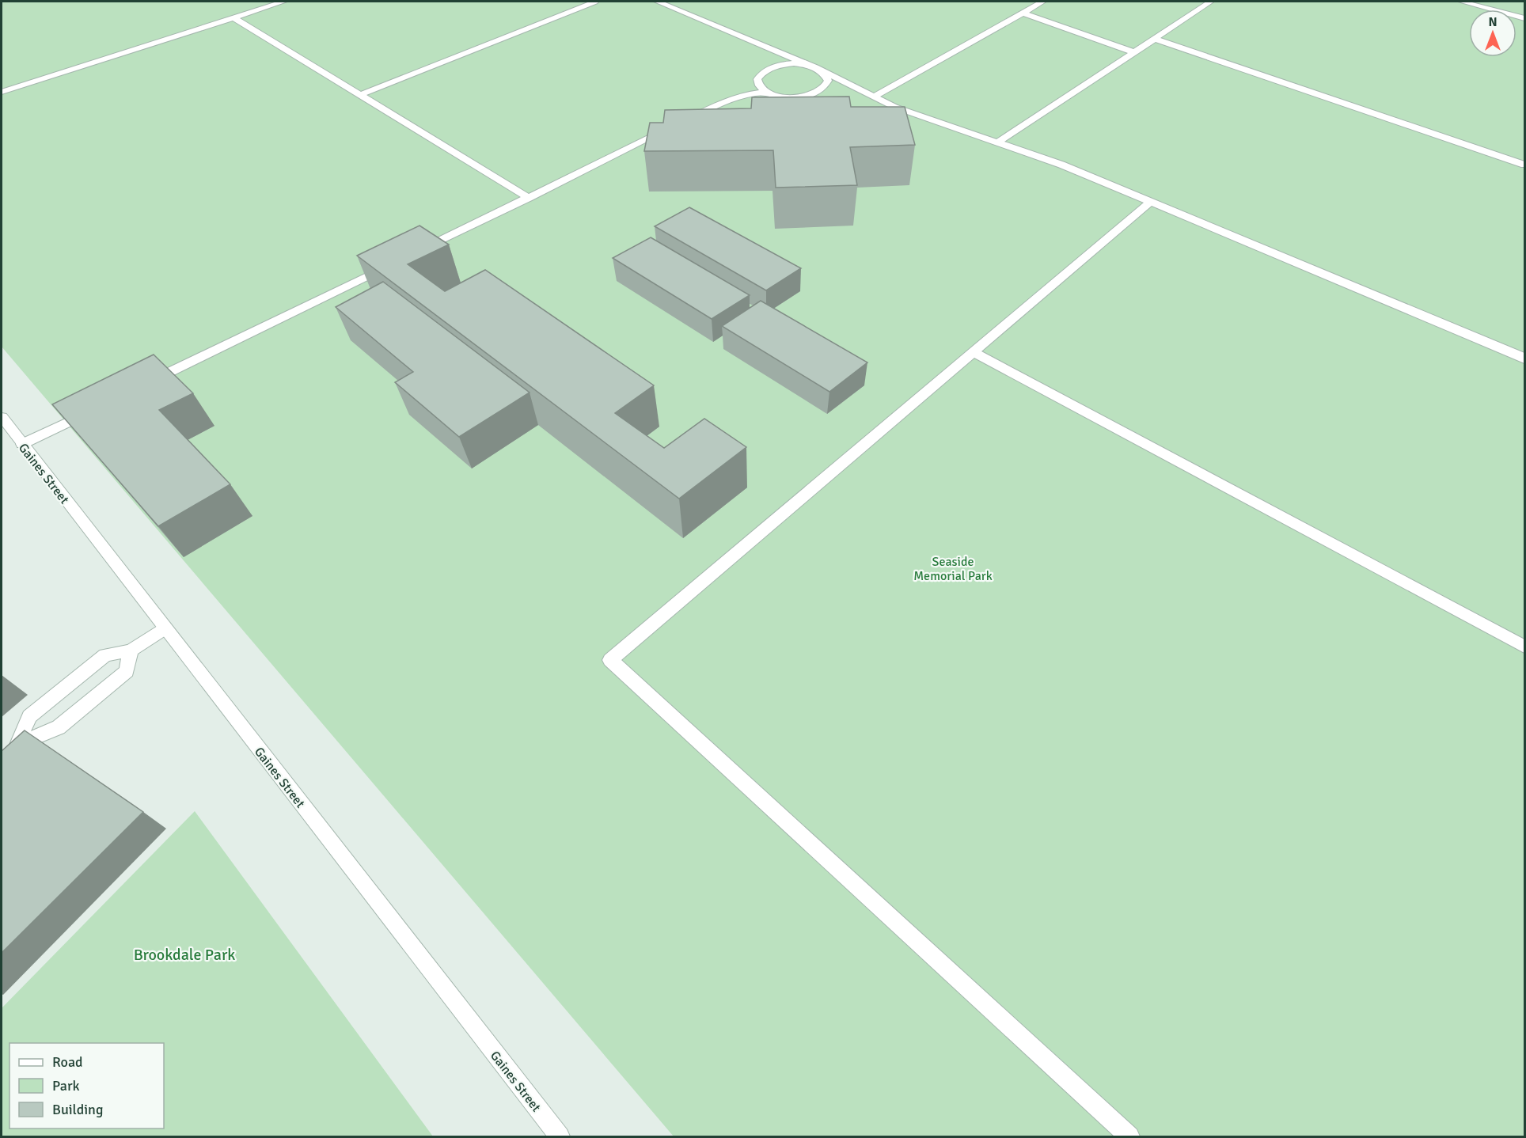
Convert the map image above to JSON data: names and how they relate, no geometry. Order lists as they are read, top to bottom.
{
  "streets": {
    "street": ["Gaines Street"]
  },
  "parks": ["Seaside Memorial Park", "Brookdale Park"],
  "legend": ["Road", "Park", "Building"],
  "north": "top"
}
